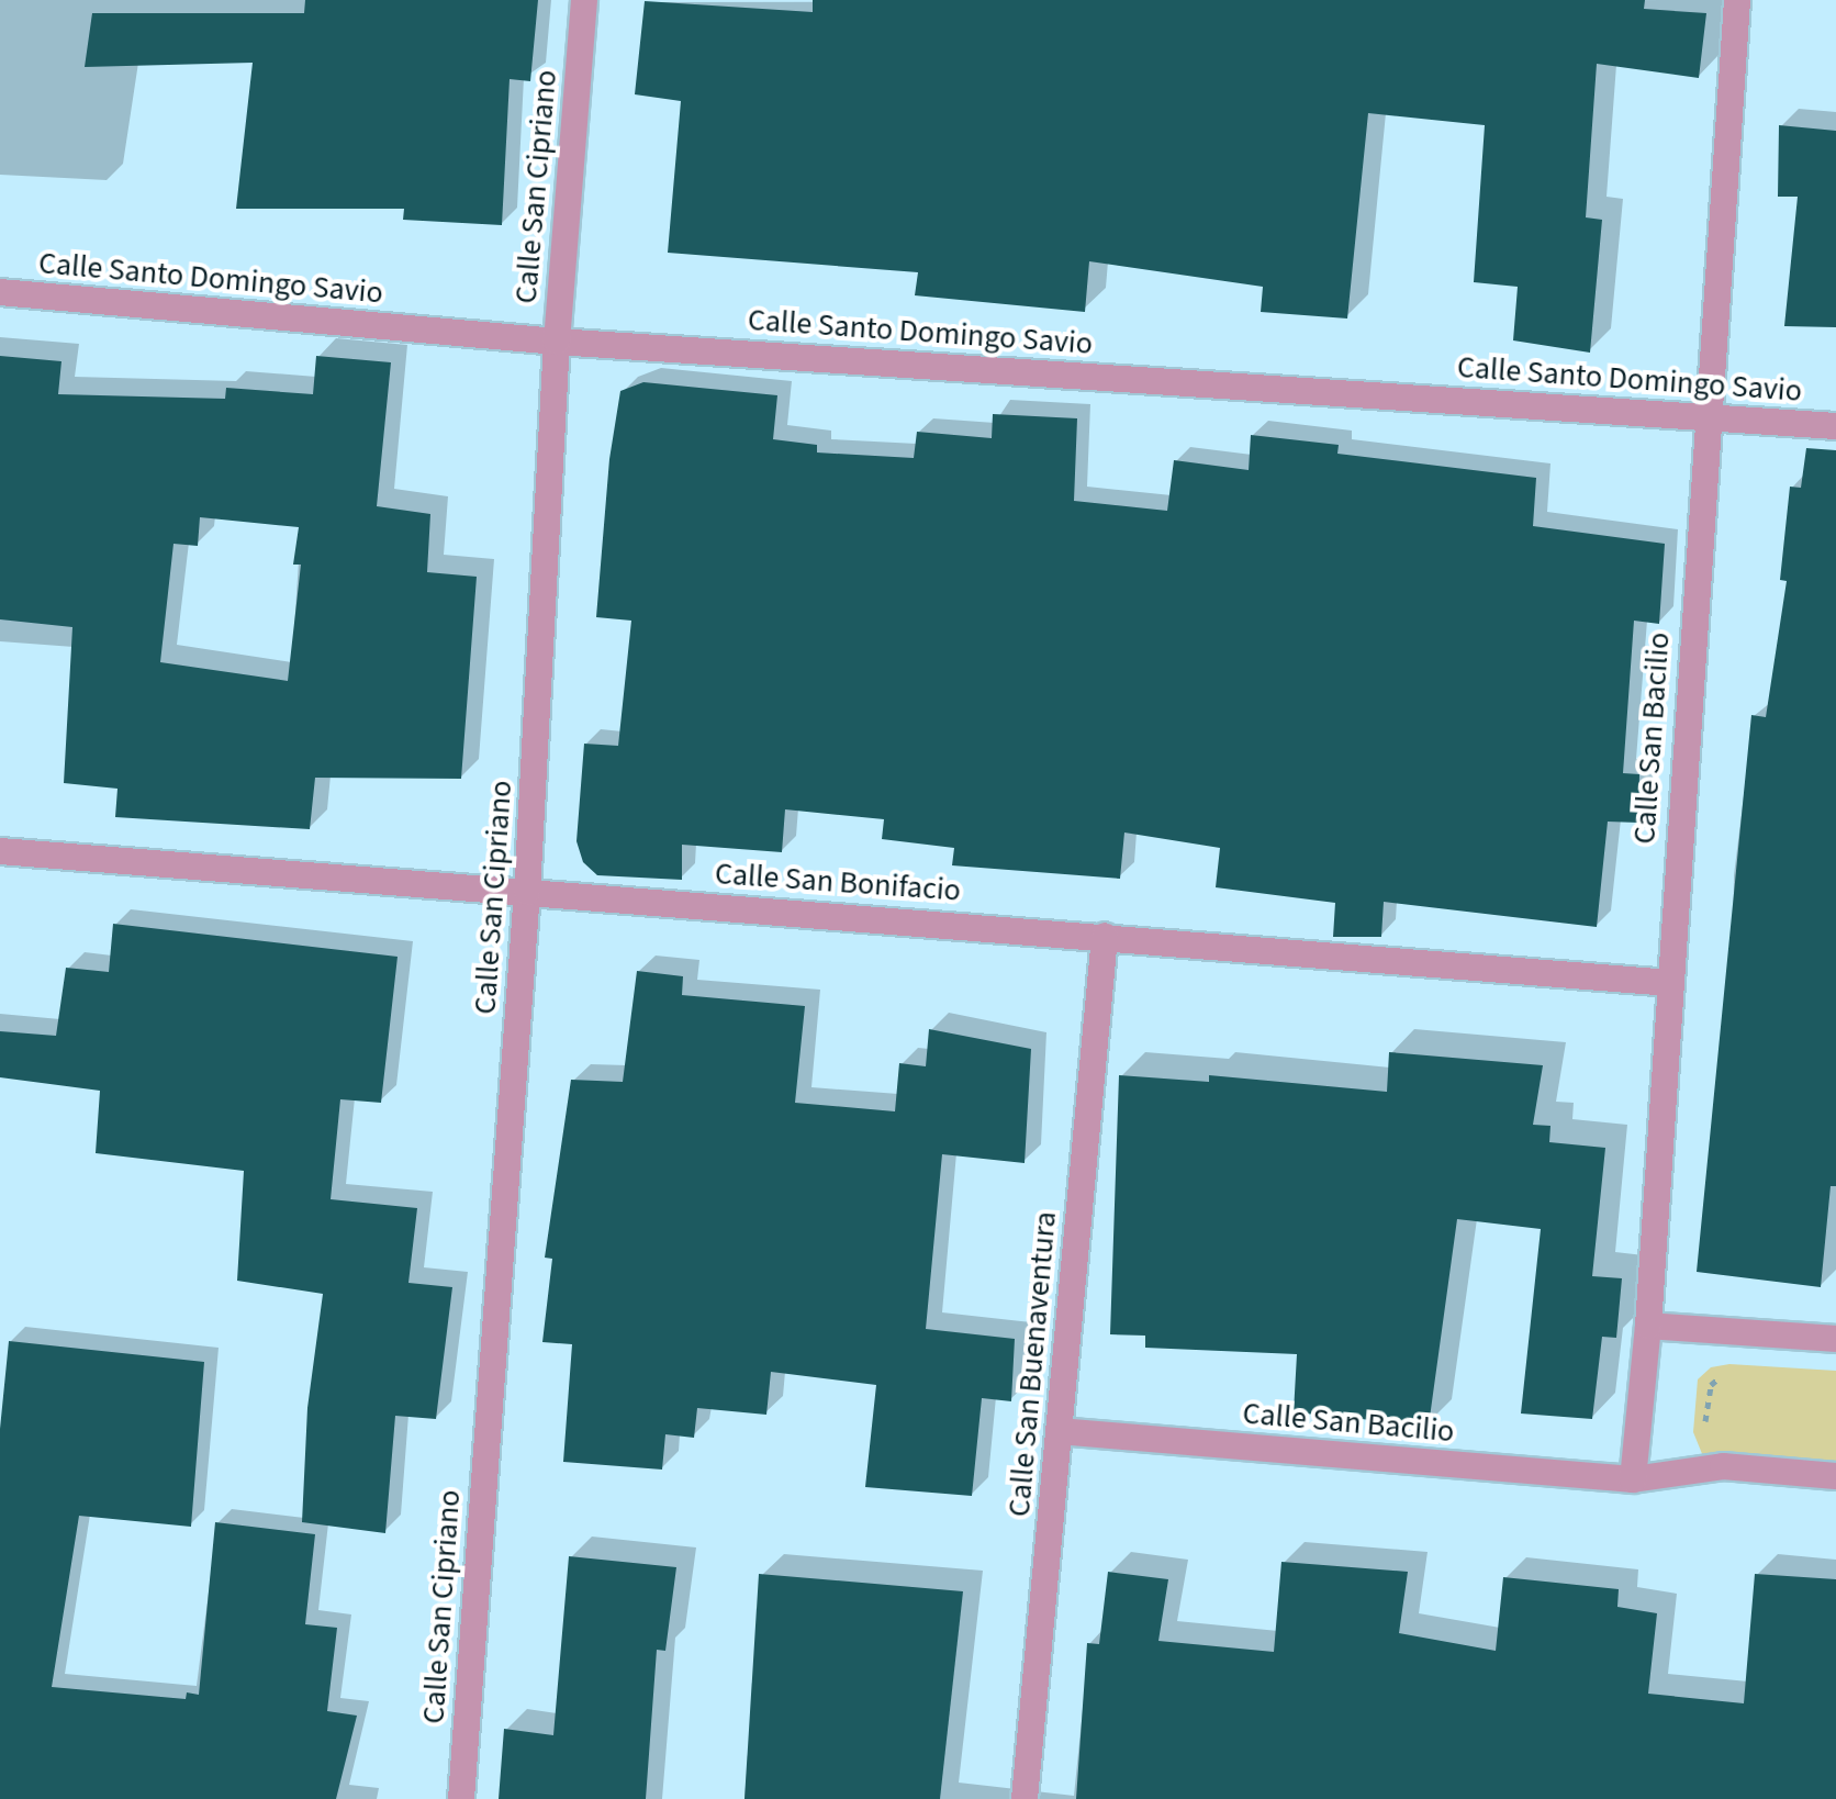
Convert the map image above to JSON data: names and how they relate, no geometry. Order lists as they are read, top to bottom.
{
  "streets": {
    "street": [
      "Calle San Cipriano",
      "Calle Santo Domingo Savio",
      "Calle San Bacilio",
      "Calle San Bonifacio",
      "Calle San Buenaventura"
    ]
  },
  "crossings": [
    ["Calle San Cipriano", "Calle Santo Domingo Savio"],
    ["Calle San Cipriano", "Calle San Bonifacio"],
    ["Calle Santo Domingo Savio", "Calle San Bacilio"],
    ["Calle San Bacilio", "Calle San Bonifacio"],
    ["Calle San Bacilio", "Calle San Buenaventura"],
    ["Calle San Bonifacio", "Calle San Buenaventura"]
  ]
}
